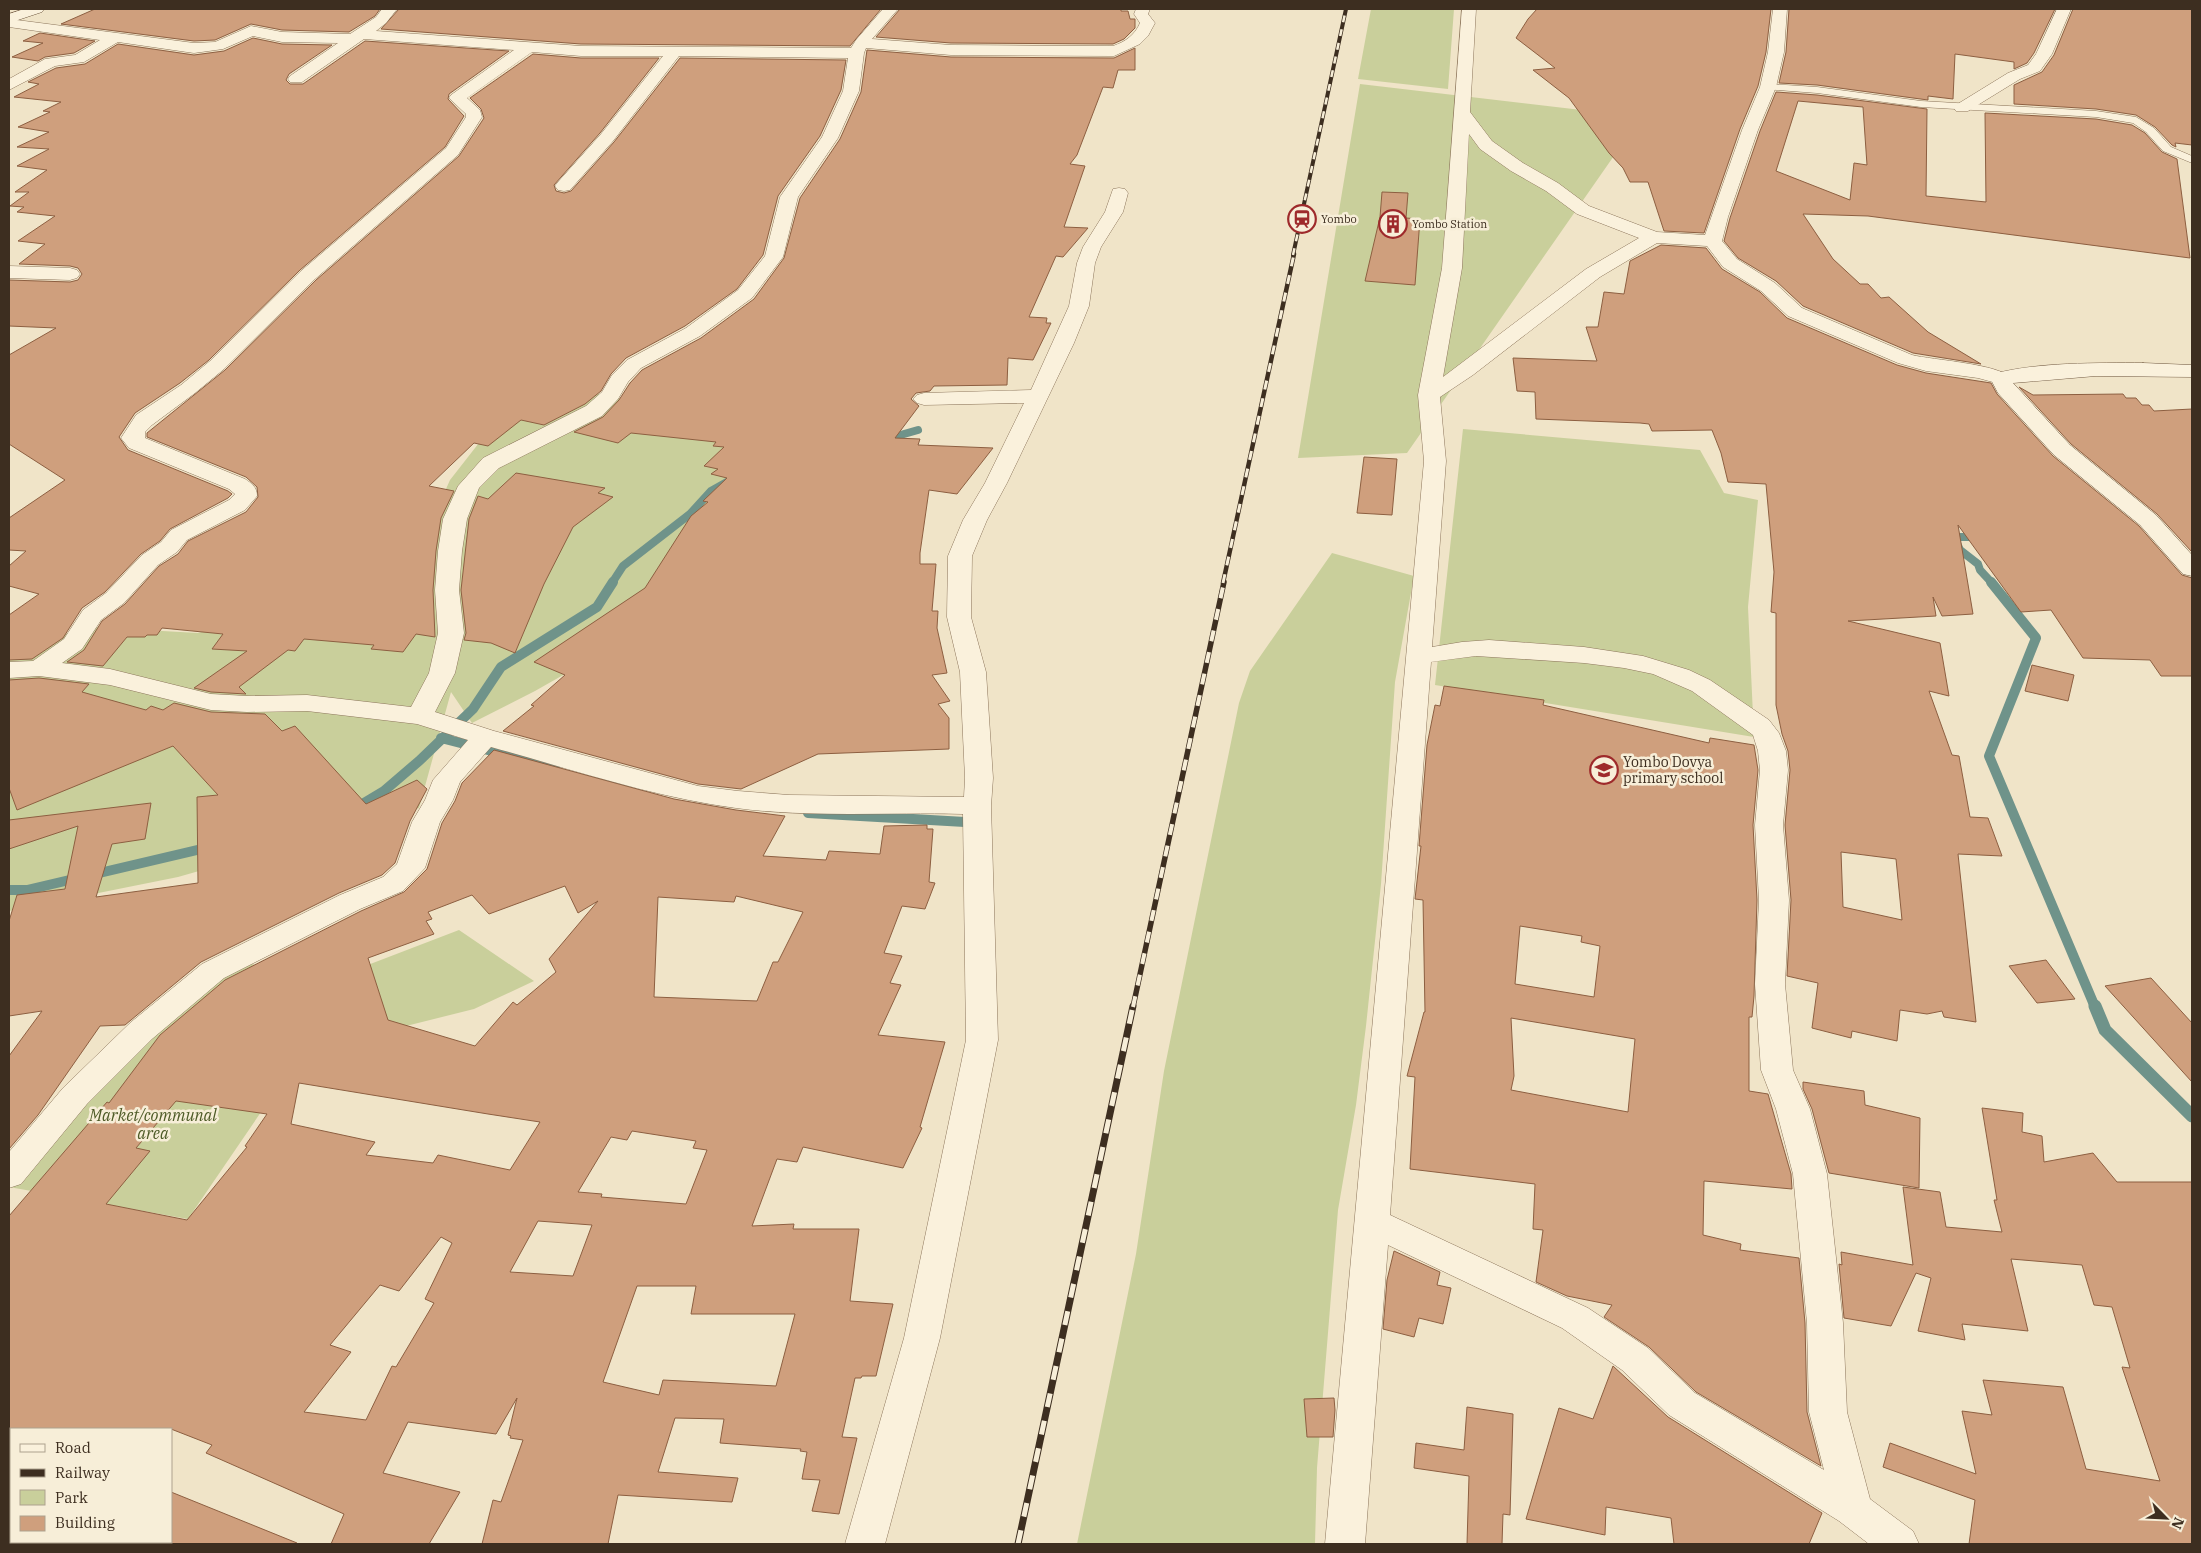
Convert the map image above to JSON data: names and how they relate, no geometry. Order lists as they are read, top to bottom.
{
  "parks": ["Market/communal area"],
  "places": {
    "station": ["Yombo"],
    "building": ["Yombo Station"],
    "school or university": ["Yombo Dovya primary school"]
  },
  "legend": [
    "Road",
    "Railway",
    "Park",
    "Building"
  ],
  "north": "bottom right"
}
